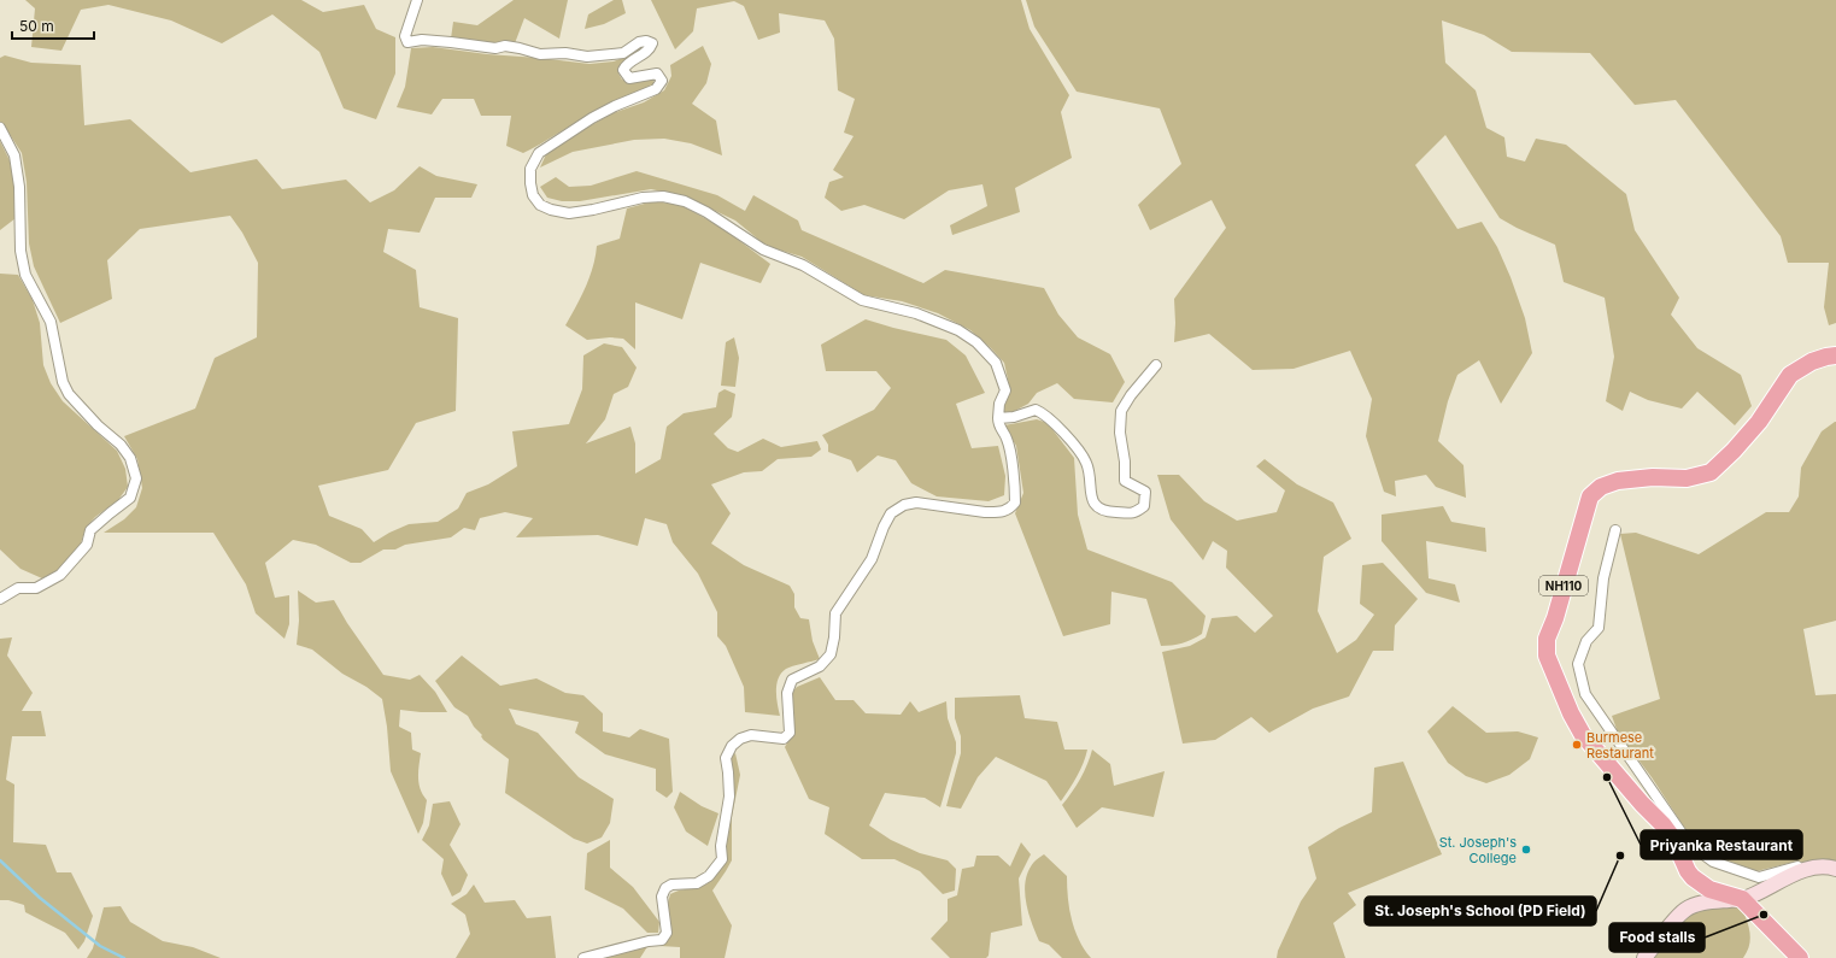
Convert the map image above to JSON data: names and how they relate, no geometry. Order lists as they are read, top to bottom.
{
  "streets": {
    "highway": ["NH110"]
  },
  "places": [
    "Burmese Restaurant",
    "Priyanka Restaurant",
    "St. Joseph's College",
    "St. Joseph's School (PD Field)",
    "Food stalls"
  ],
  "scale_bar": "50 m"
}
